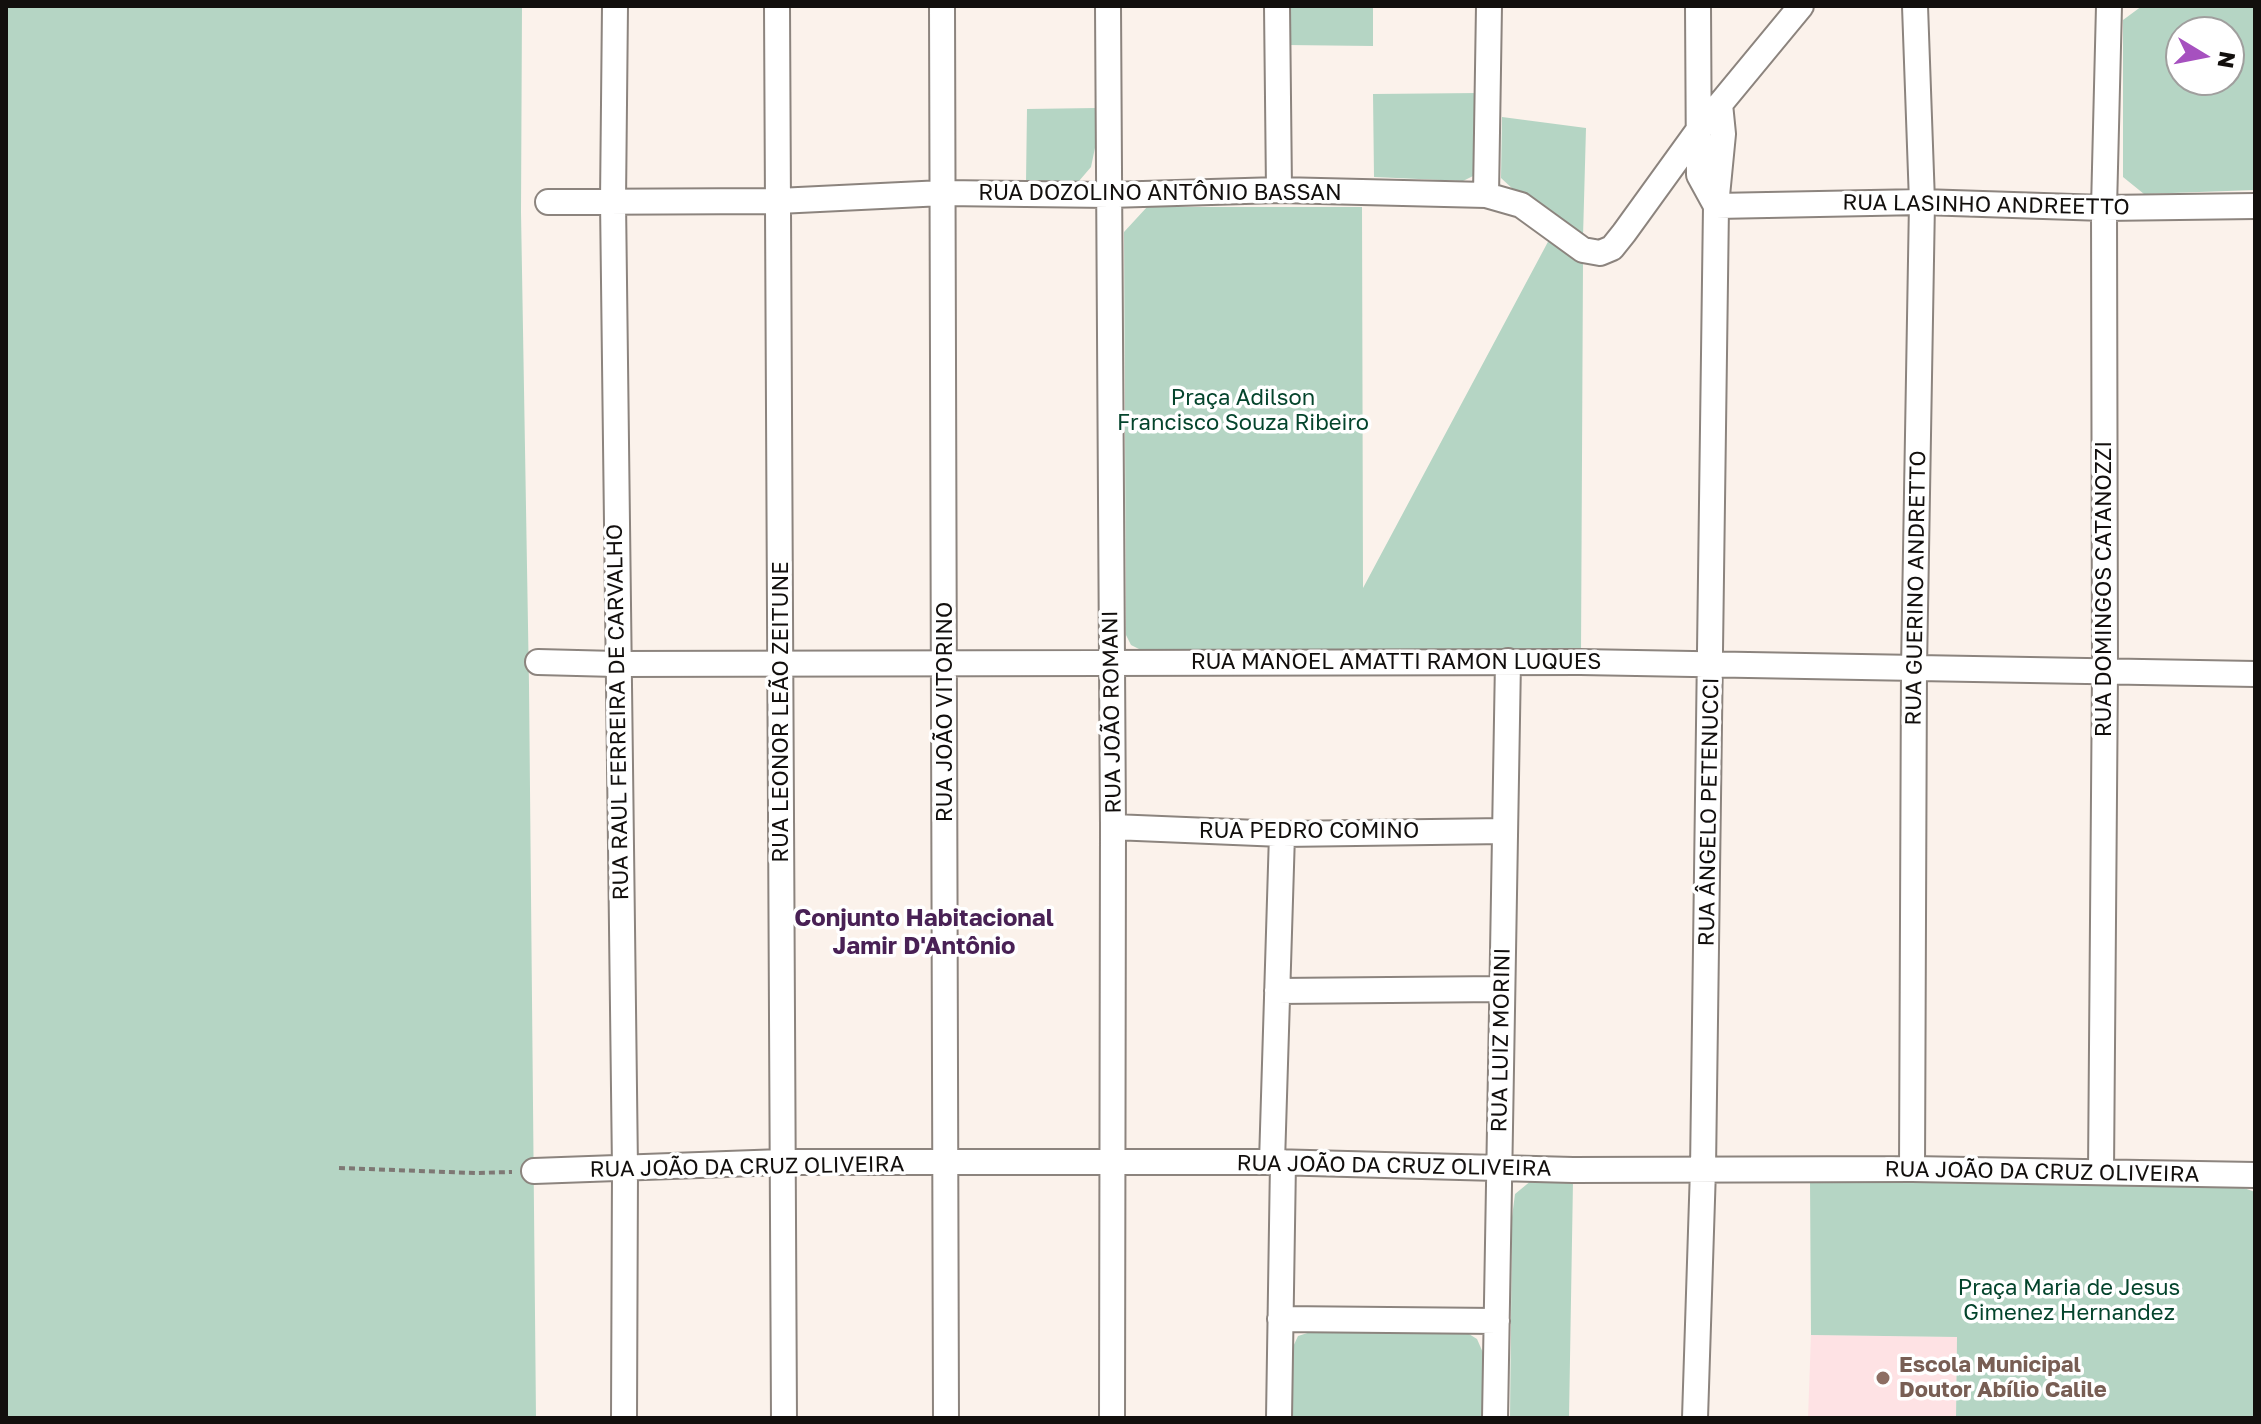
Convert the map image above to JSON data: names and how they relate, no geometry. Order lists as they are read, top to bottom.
{
  "streets": {
    "street": [
      "RUA DOZOLINO ANTÔNIO BASSAN",
      "RUA LASINHO ANDREETTO",
      "RUA GUERINO ANDRETTO",
      "RUA DOMINGOS CATANOZZI",
      "RUA MANOEL AMATTI RAMON LUQUES",
      "RUA RAUL FERREIRA DE CARVALHO",
      "RUA LEONOR LEÃO ZEITUNE",
      "RUA JOÃO VITORINO",
      "RUA JOÃO ROMANI",
      "RUA ÂNGELO PETENUCCI",
      "RUA PEDRO COMINO",
      "RUA LUIZ MORINI",
      "RUA JOÃO DA CRUZ OLIVEIRA"
    ]
  },
  "crossings": [
    ["RUA DOZOLINO ANTÔNIO BASSAN", "RUA RAUL FERREIRA DE CARVALHO"],
    ["RUA DOZOLINO ANTÔNIO BASSAN", "RUA LEONOR LEÃO ZEITUNE"],
    ["RUA DOZOLINO ANTÔNIO BASSAN", "RUA JOÃO VITORINO"],
    ["RUA DOZOLINO ANTÔNIO BASSAN", "RUA JOÃO ROMANI"],
    ["RUA DOZOLINO ANTÔNIO BASSAN", "RUA ÂNGELO PETENUCCI"],
    ["RUA LASINHO ANDREETTO", "RUA GUERINO ANDRETTO"],
    ["RUA LASINHO ANDREETTO", "RUA DOMINGOS CATANOZZI"],
    ["RUA LASINHO ANDREETTO", "RUA ÂNGELO PETENUCCI"],
    ["RUA GUERINO ANDRETTO", "RUA MANOEL AMATTI RAMON LUQUES"],
    ["RUA GUERINO ANDRETTO", "RUA JOÃO DA CRUZ OLIVEIRA"],
    ["RUA DOMINGOS CATANOZZI", "RUA MANOEL AMATTI RAMON LUQUES"],
    ["RUA DOMINGOS CATANOZZI", "RUA JOÃO DA CRUZ OLIVEIRA"],
    ["RUA MANOEL AMATTI RAMON LUQUES", "RUA RAUL FERREIRA DE CARVALHO"],
    ["RUA MANOEL AMATTI RAMON LUQUES", "RUA LEONOR LEÃO ZEITUNE"],
    ["RUA MANOEL AMATTI RAMON LUQUES", "RUA JOÃO VITORINO"],
    ["RUA MANOEL AMATTI RAMON LUQUES", "RUA JOÃO ROMANI"],
    ["RUA MANOEL AMATTI RAMON LUQUES", "RUA ÂNGELO PETENUCCI"],
    ["RUA MANOEL AMATTI RAMON LUQUES", "RUA LUIZ MORINI"],
    ["RUA RAUL FERREIRA DE CARVALHO", "RUA JOÃO DA CRUZ OLIVEIRA"],
    ["RUA LEONOR LEÃO ZEITUNE", "RUA JOÃO DA CRUZ OLIVEIRA"],
    ["RUA JOÃO VITORINO", "RUA JOÃO DA CRUZ OLIVEIRA"],
    ["RUA JOÃO ROMANI", "RUA PEDRO COMINO"],
    ["RUA JOÃO ROMANI", "RUA JOÃO DA CRUZ OLIVEIRA"],
    ["RUA ÂNGELO PETENUCCI", "RUA JOÃO DA CRUZ OLIVEIRA"],
    ["RUA PEDRO COMINO", "RUA LUIZ MORINI"],
    ["RUA LUIZ MORINI", "RUA JOÃO DA CRUZ OLIVEIRA"]
  ],
  "districts": ["Conjunto Habitacional Jamir D'Antônio"],
  "parks": ["Praça Adilson Francisco Souza Ribeiro", "Praça Maria de Jesus Gimenez Hernandez"],
  "places": ["Escola Municipal Doutor Abílio Calile"],
  "north": "right"
}
